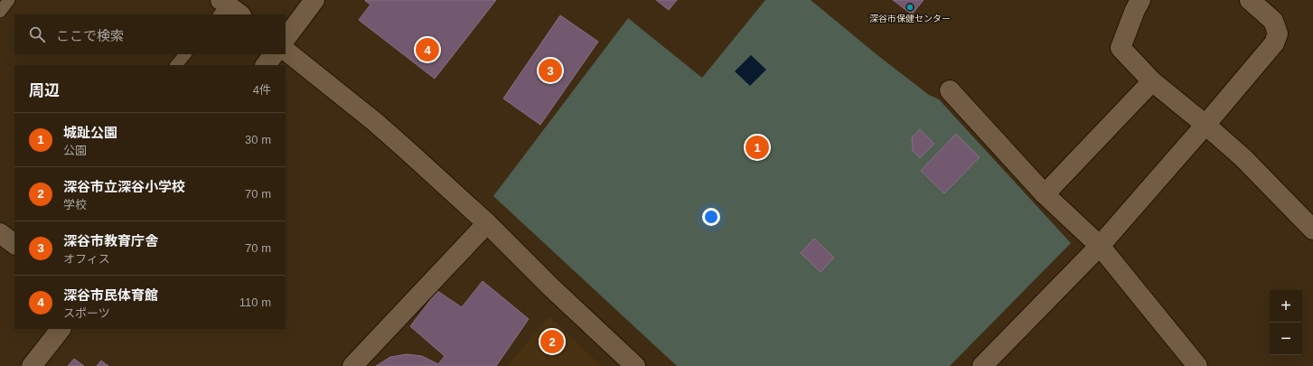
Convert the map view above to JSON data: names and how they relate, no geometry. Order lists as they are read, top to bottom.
{
  "places": ["深谷市保健センター"],
  "page": {
    "search": "ここで検索",
    "pins": [
      "4",
      "3",
      "1",
      "2"
    ],
    "heading": ["周辺", "4件"],
    "list": [
      {
        "mark": "1",
        "name": "城趾公園",
        "note": "公園",
        "value": "30 m"
      },
      {
        "mark": "2",
        "name": "深谷市立深谷小学校",
        "note": "学校",
        "value": "70 m"
      },
      {
        "mark": "3",
        "name": "深谷市教育庁舎",
        "note": "オフィス",
        "value": "70 m"
      },
      {
        "mark": "4",
        "name": "深谷市民体育館",
        "note": "スポーツ",
        "value": "110 m"
      }
    ],
    "map_buttons": ["+", "−"]
  }
}
